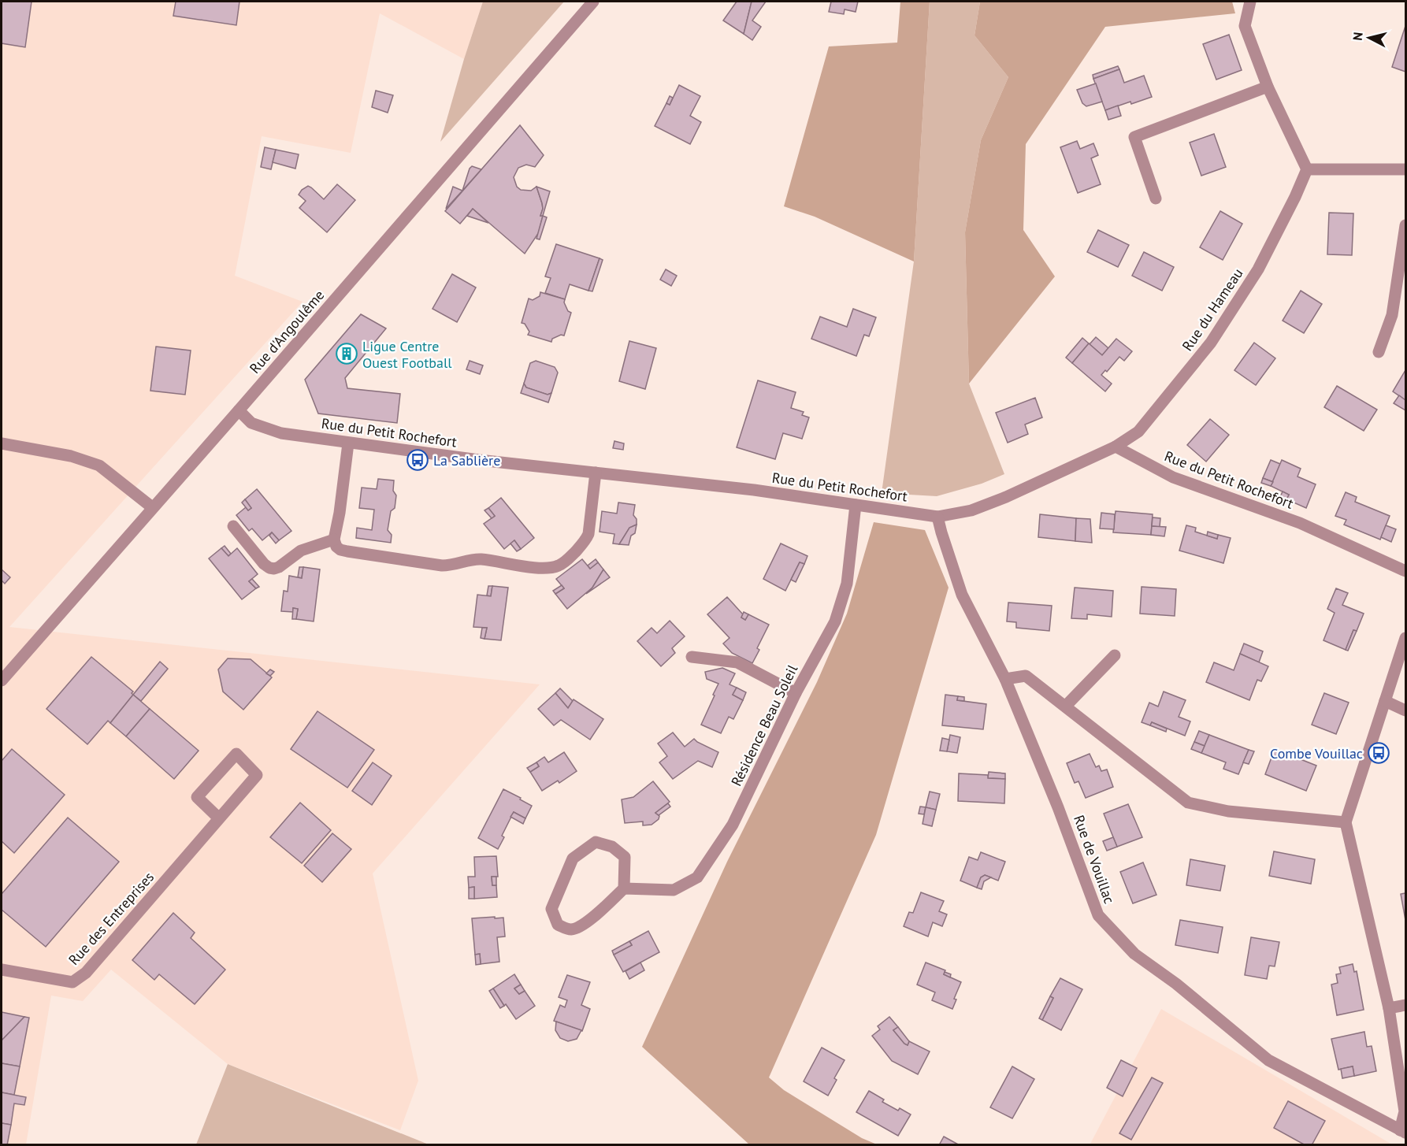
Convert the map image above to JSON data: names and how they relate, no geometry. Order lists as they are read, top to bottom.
{
  "streets": {
    "street": [
      "Rue du Hameau",
      "Rue d'Angoulême",
      "Rue du Petit Rochefort",
      "Résidence Beau Soleil",
      "Rue de Vouillac",
      "Rue des Entreprises"
    ]
  },
  "crossings": [
    ["Rue du Hameau", "Rue du Petit Rochefort"],
    ["Rue d'Angoulême", "Rue du Petit Rochefort"],
    ["Rue du Petit Rochefort", "Résidence Beau Soleil"],
    ["Rue du Petit Rochefort", "Rue de Vouillac"]
  ],
  "places": {
    "building": ["Ligue Centre Ouest Football"],
    "bus stop": ["La Sablière", "Combe Vouillac"]
  },
  "north": "left"
}
